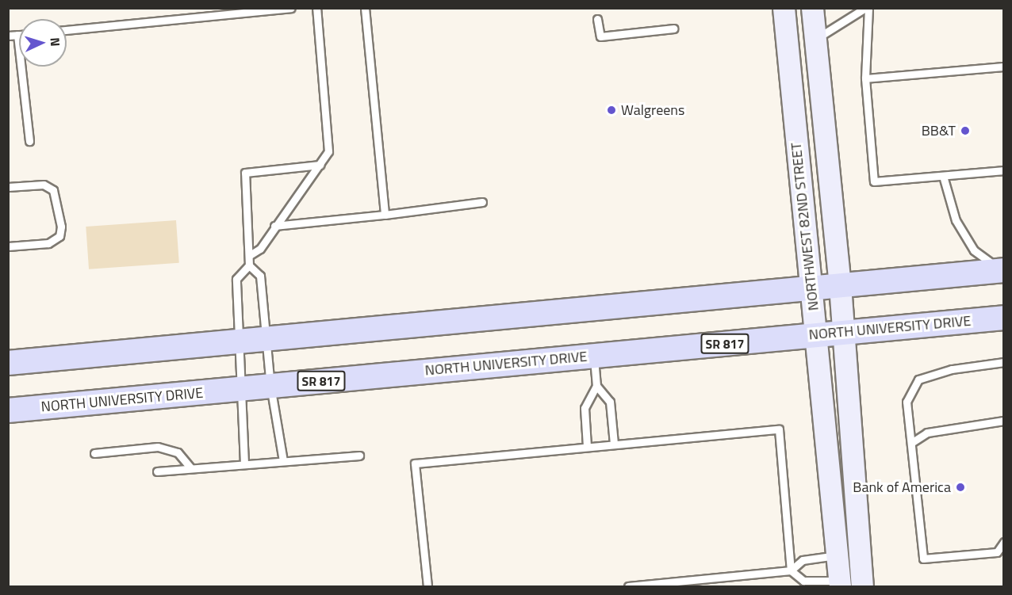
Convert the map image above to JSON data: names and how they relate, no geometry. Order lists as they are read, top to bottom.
{
  "streets": {
    "main road": ["NORTH UNIVERSITY DRIVE", "SR 817"],
    "street": ["NORTHWEST 82ND STREET"]
  },
  "crossings": [
    ["NORTHWEST 82ND STREET", "NORTH UNIVERSITY DRIVE"]
  ],
  "places": ["Walgreens", "BB&T", "Bank of America"],
  "north": "right"
}
